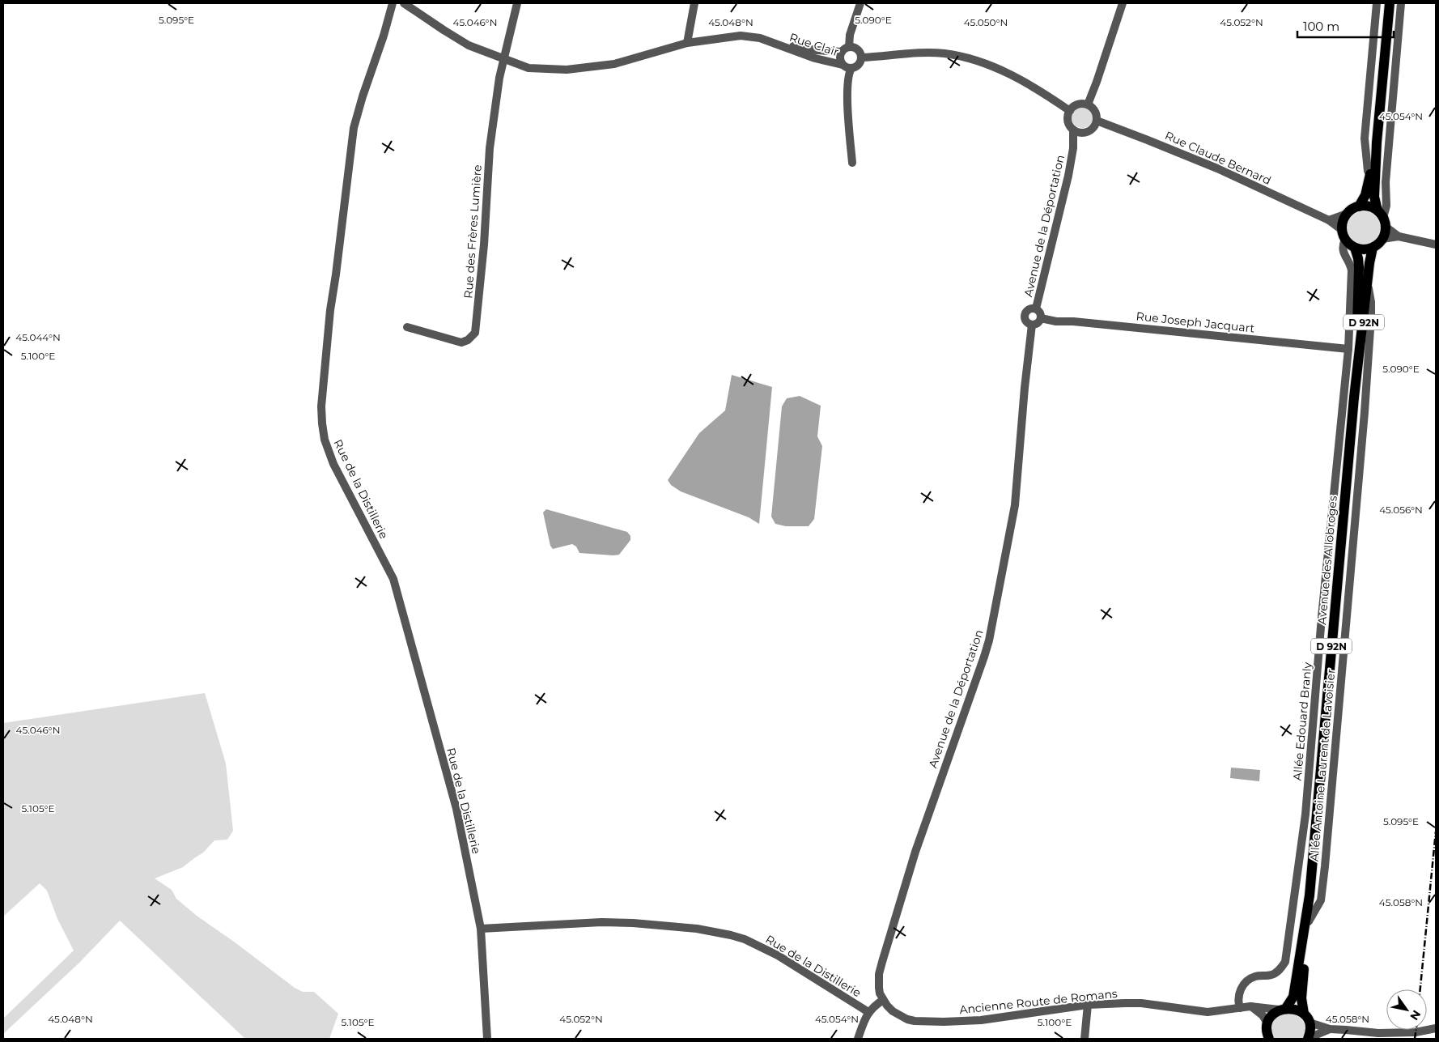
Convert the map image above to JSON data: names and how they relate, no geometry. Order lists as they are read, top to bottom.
{
  "streets": {
    "main road": ["D 92N", "Avenue des Allobroges"],
    "street": [
      "Rue Clair",
      "Rue Claude Bernard",
      "Avenue de la Déportation",
      "Rue des Frères Lumière",
      "Rue Joseph Jacquart",
      "Rue de la Distillerie",
      "Allée Edouard Branly",
      "Allée Antoine Laurent de Lavoisier",
      "Ancienne Route de Romans"
    ]
  },
  "crossings": [
    ["Rue Claude Bernard", "Avenue des Allobroges"],
    ["Rue Claude Bernard", "Allée Edouard Branly"],
    ["Avenue de la Déportation", "Rue Joseph Jacquart"],
    ["Avenue de la Déportation", "Ancienne Route de Romans"],
    ["Rue Joseph Jacquart", "Allée Edouard Branly"],
    ["Avenue des Allobroges", "Allée Edouard Branly"],
    ["Avenue des Allobroges", "Allée Antoine Laurent de Lavoisier"],
    ["Avenue des Allobroges", "Ancienne Route de Romans"],
    ["Allée Edouard Branly", "Ancienne Route de Romans"]
  ],
  "scale_bar": "100 m",
  "north": "bottom right",
  "coordinates": [
    "5.090°E",
    "5.095°E",
    "45.046°N",
    "45.048°N",
    "45.050°N",
    "45.052°N",
    "45.054°N",
    "45.044°N",
    "5.100°E",
    "45.056°N",
    "5.105°E",
    "45.058°N"
  ]
}
